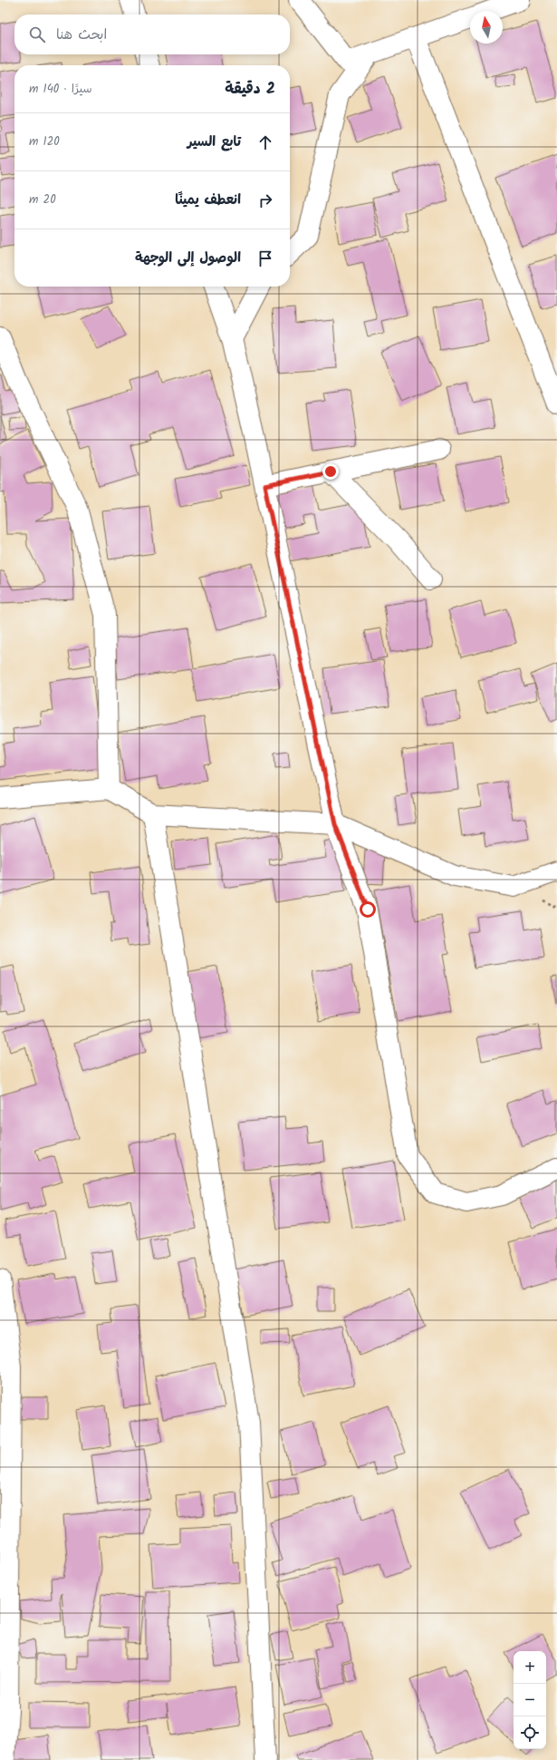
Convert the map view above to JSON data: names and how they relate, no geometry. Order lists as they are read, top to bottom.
{
  "north": "top",
  "page": {
    "search": "ابحث هنا",
    "heading": ["2 دقيقة", "سيرًا · 140 m"],
    "list": [
      ["تابع السير", "120 m"],
      ["انعطف يمينًا", "20 m"],
      "الوصول إلى الوجهة"
    ],
    "map_buttons": ["+", "−"]
  }
}
